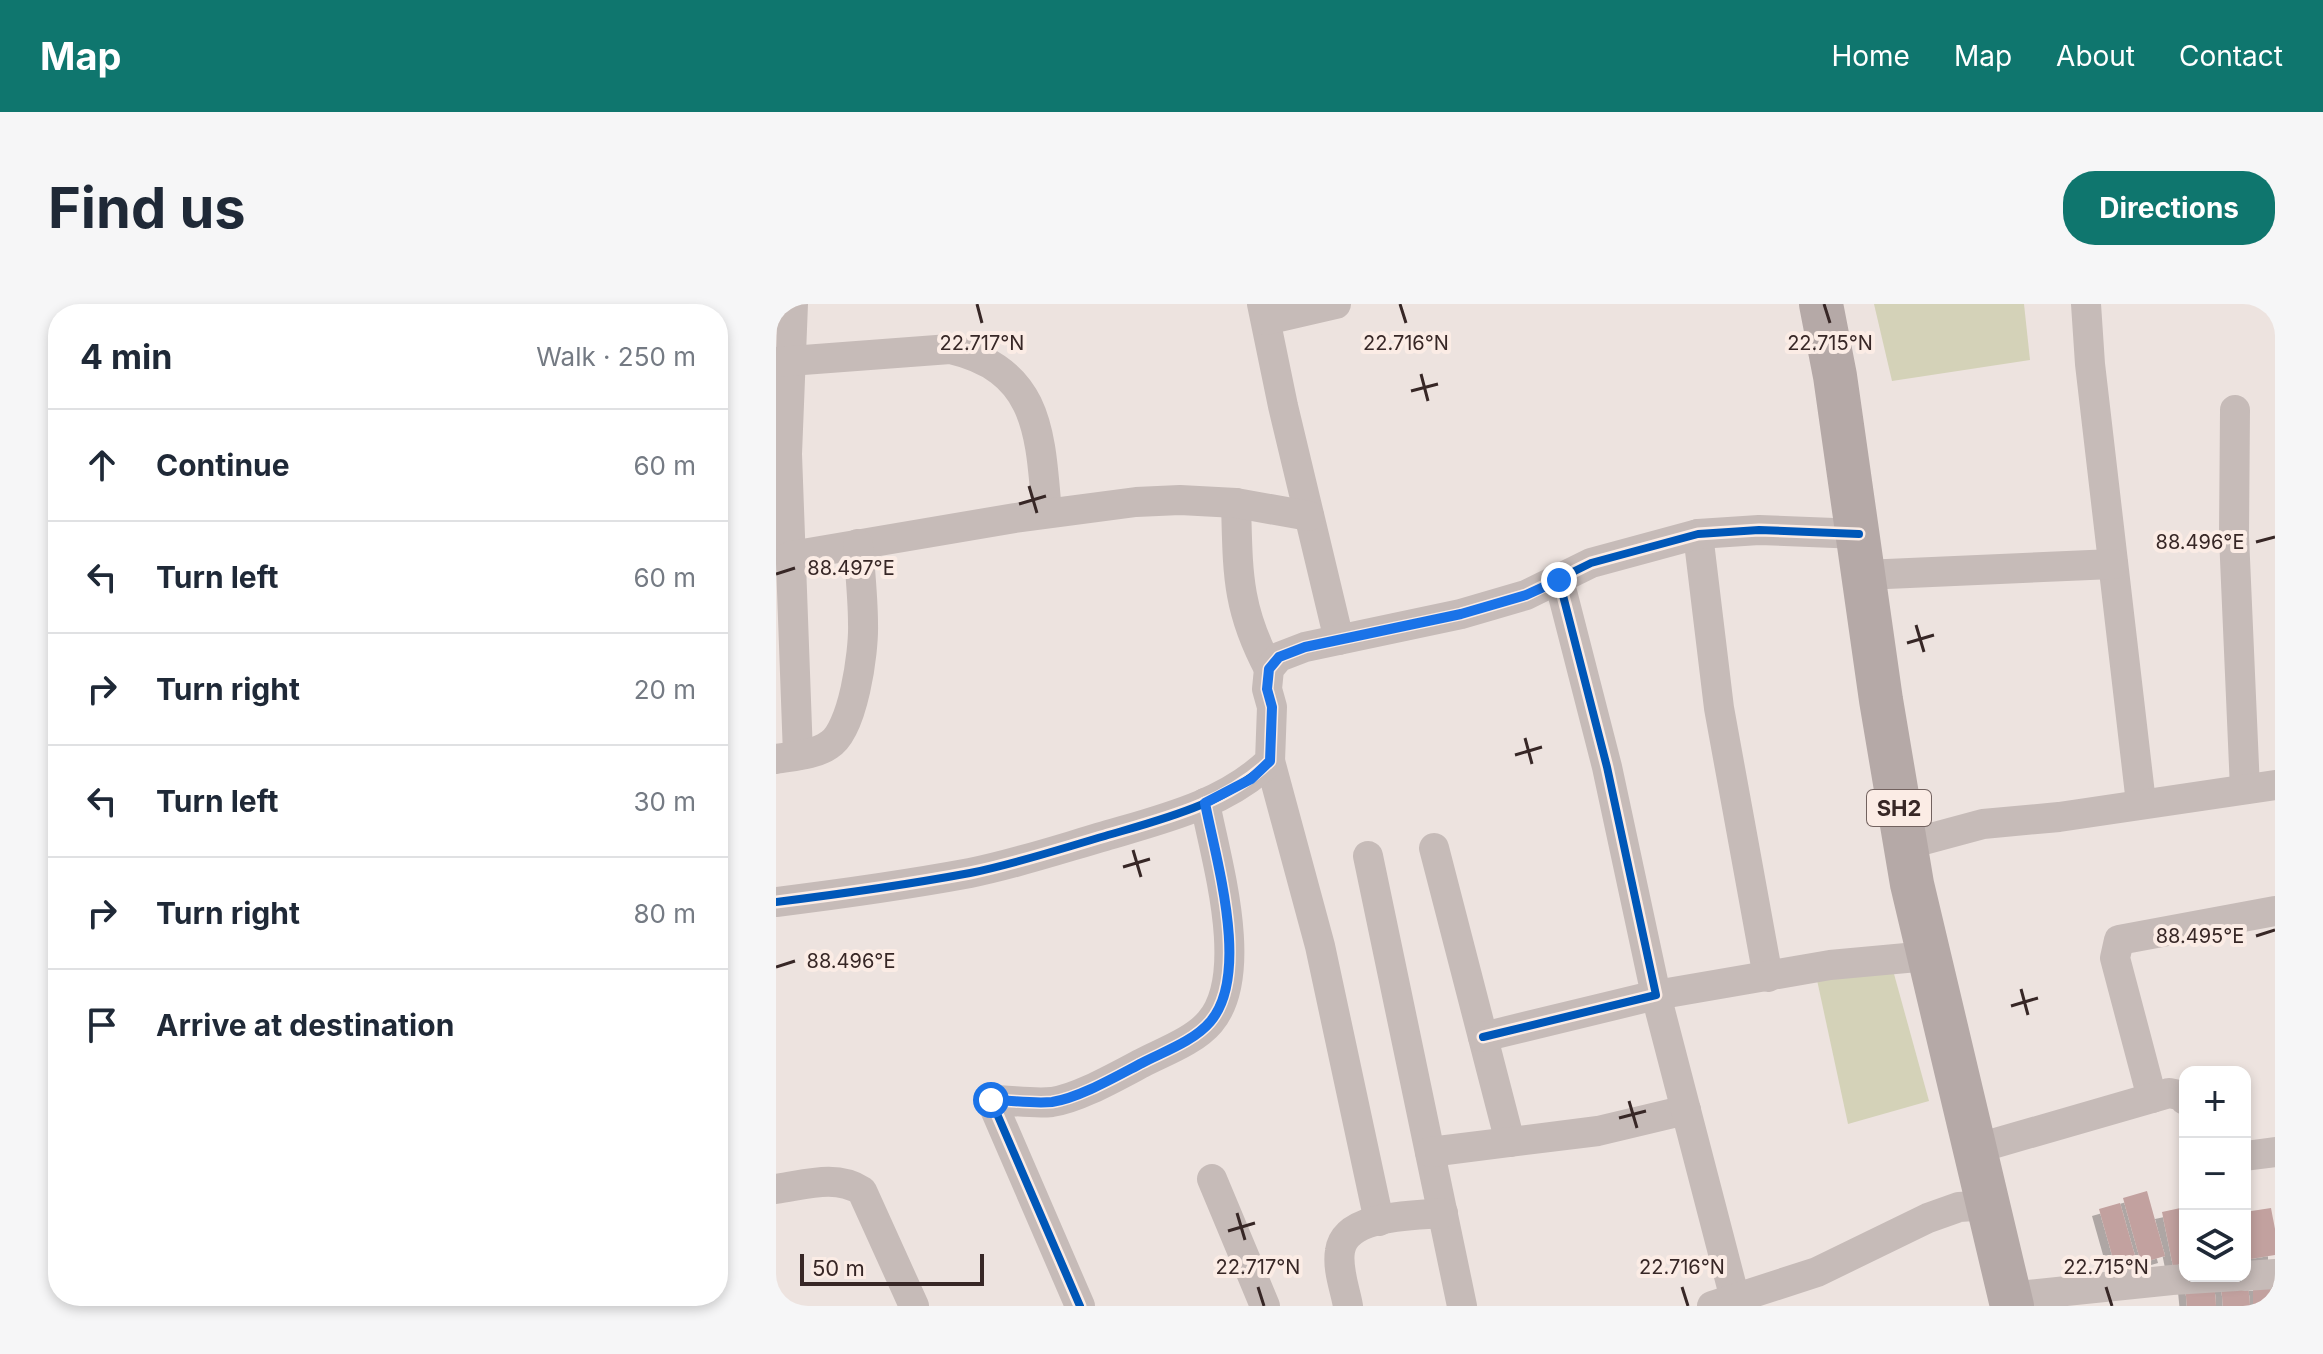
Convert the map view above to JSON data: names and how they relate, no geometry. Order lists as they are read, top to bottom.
{
  "streets": {
    "main road": ["SH2"]
  },
  "scale_bar": "50 m",
  "page": {
    "header": "Map",
    "nav": [
      "Home",
      "Map",
      "About",
      "Contact"
    ],
    "buttons": "Directions",
    "title": "Find us",
    "heading": ["4 min", "Walk · 250 m"],
    "list": [
      ["Continue", "60 m"],
      ["Turn left", "60 m"],
      ["Turn right", "20 m"],
      ["Turn left", "30 m"],
      ["Turn right", "80 m"],
      "Arrive at destination"
    ],
    "map_buttons": ["+", "−"],
    "scale": "50 m"
  },
  "coordinates": [
    "22.717°N",
    "22.716°N",
    "22.715°N",
    "88.496°E",
    "88.497°E",
    "88.495°E"
  ]
}
